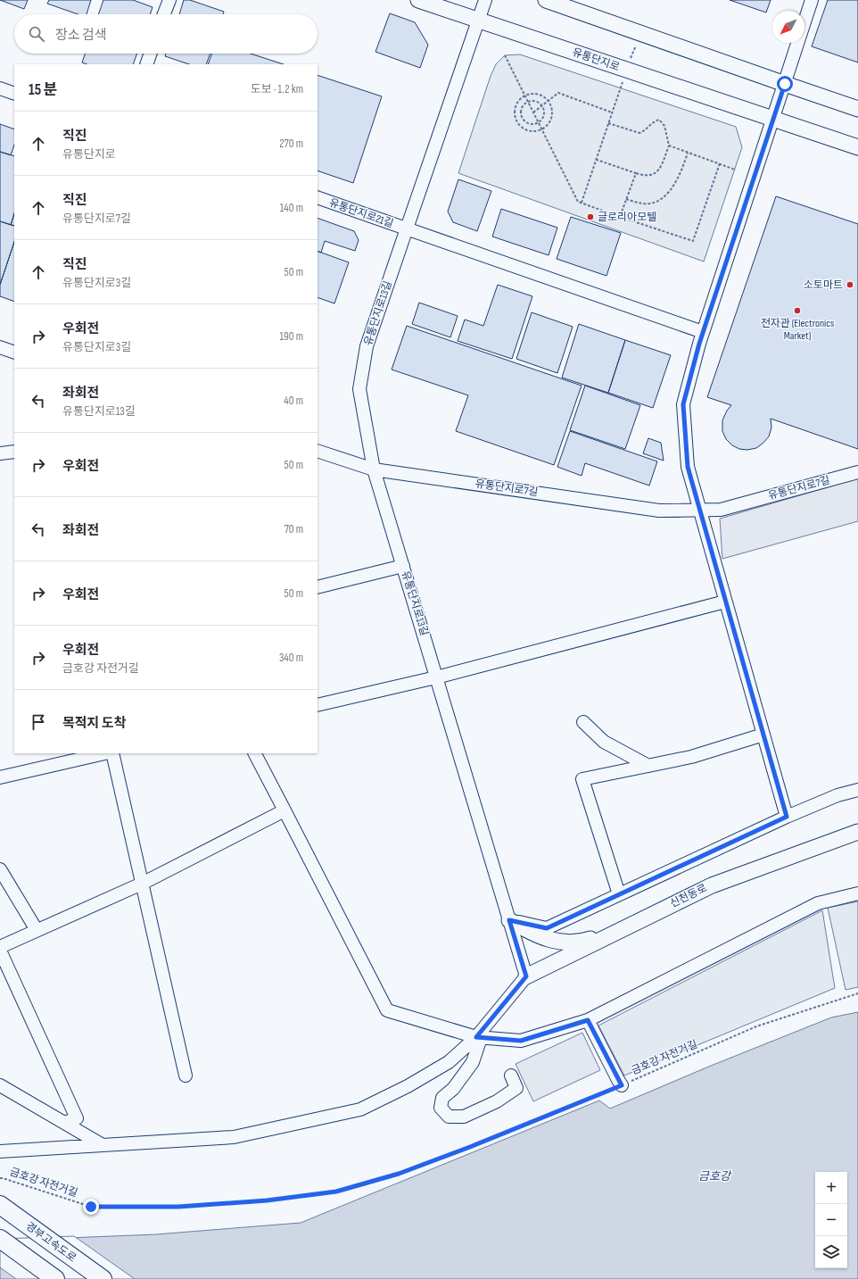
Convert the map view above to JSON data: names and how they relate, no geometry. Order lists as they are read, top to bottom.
{
  "streets": {
    "highway": ["경부고속도로"],
    "main road": ["유통단지로", "신천동로"],
    "street": ["유통단지로21길", "유통단지로13길", "유통단지로7길"],
    "path": ["금호강 자전거길"]
  },
  "crossings": [
    ["유통단지로", "유통단지로13길"],
    ["유통단지로21길", "유통단지로13길"],
    ["유통단지로13길", "유통단지로7길"],
    ["유통단지로13길", "신천동로"]
  ],
  "water": ["금호강"],
  "places": ["글로리아모텔", "소토마트", "전자관 (Electronics Market)"],
  "north": "bottom left",
  "page": {
    "search": "장소 검색",
    "heading": ["15 분", "도보 · 1.2 km"],
    "list": [
      ["직진", "유통단지로", "270 m"],
      ["직진", "유통단지로7길", "140 m"],
      ["직진", "유통단지로3길", "50 m"],
      ["우회전", "유통단지로3길", "190 m"],
      ["좌회전", "유통단지로13길", "40 m"],
      ["우회전", "50 m"],
      ["좌회전", "70 m"],
      ["우회전", "50 m"],
      ["우회전", "금호강 자전거길", "340 m"],
      "목적지 도착"
    ],
    "map_buttons": ["+", "−"]
  }
}
